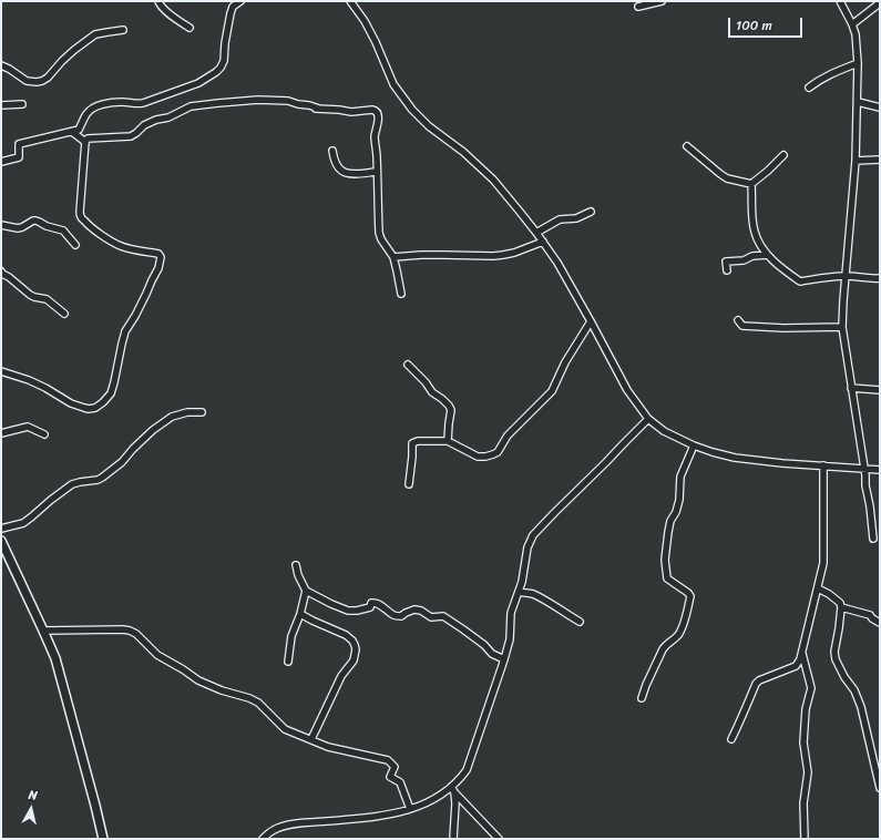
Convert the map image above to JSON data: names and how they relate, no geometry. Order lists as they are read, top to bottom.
{
  "scale_bar": "100 m",
  "north": "top"
}
